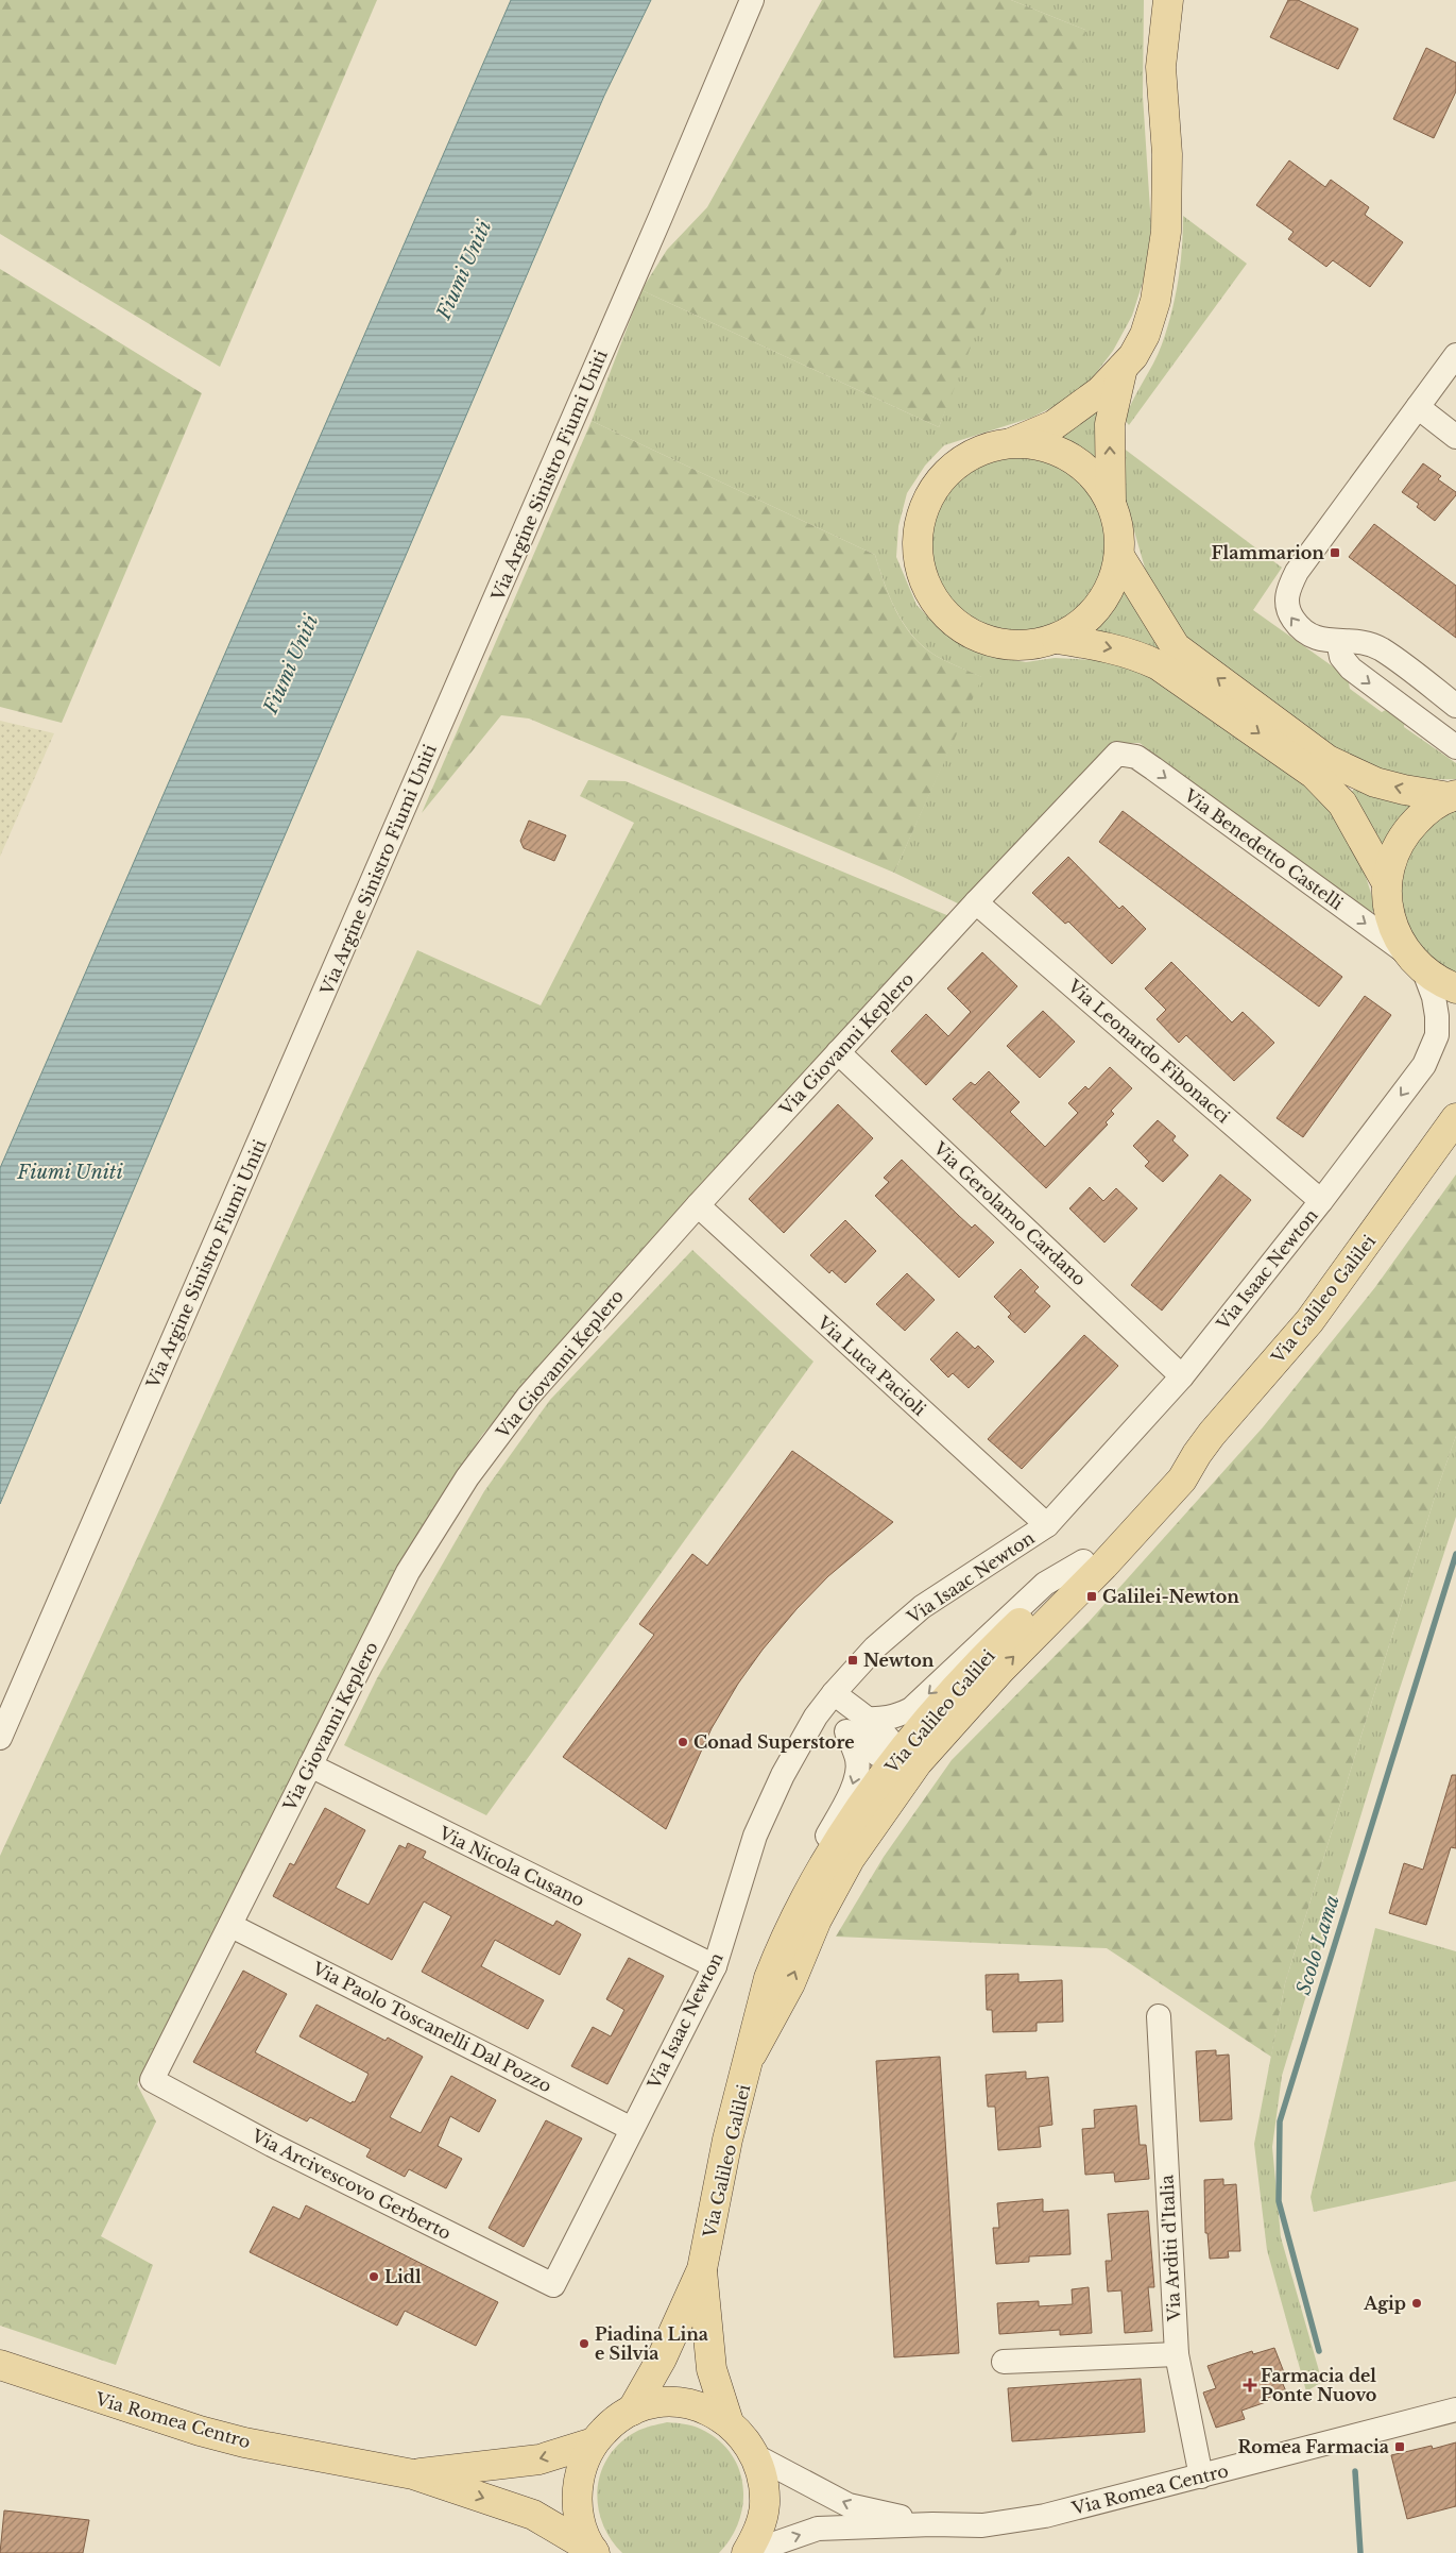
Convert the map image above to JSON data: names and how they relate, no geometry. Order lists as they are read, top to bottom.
{
  "streets": {
    "main road": ["Via Galileo Galilei", "Via Romea Centro"],
    "street": [
      "Via Argine Sinistro Fiumi Uniti",
      "Via Benedetto Castelli",
      "Via Giovanni Keplero",
      "Via Leonardo Fibonacci",
      "Via Gerolamo Cardano",
      "Via Isaac Newton",
      "Via Luca Pacioli",
      "Via Nicola Cusano",
      "Via Paolo Toscanelli Dal Pozzo",
      "Via Arcivescovo Gerberto",
      "Via Arditi d'Italia"
    ]
  },
  "crossings": [
    ["Via Benedetto Castelli", "Via Giovanni Keplero"],
    ["Via Benedetto Castelli", "Via Isaac Newton"],
    ["Via Giovanni Keplero", "Via Leonardo Fibonacci"],
    ["Via Giovanni Keplero", "Via Gerolamo Cardano"],
    ["Via Giovanni Keplero", "Via Luca Pacioli"],
    ["Via Giovanni Keplero", "Via Nicola Cusano"],
    ["Via Giovanni Keplero", "Via Paolo Toscanelli Dal Pozzo"],
    ["Via Giovanni Keplero", "Via Arcivescovo Gerberto"],
    ["Via Leonardo Fibonacci", "Via Isaac Newton"],
    ["Via Gerolamo Cardano", "Via Isaac Newton"],
    ["Via Isaac Newton", "Via Luca Pacioli"],
    ["Via Isaac Newton", "Via Nicola Cusano"],
    ["Via Isaac Newton", "Via Paolo Toscanelli Dal Pozzo"],
    ["Via Isaac Newton", "Via Arcivescovo Gerberto"],
    ["Via Arditi d'Italia", "Via Romea Centro"]
  ],
  "water": ["Fiumi Uniti", "Scolo Lama"],
  "places": {
    "transit": [
      "Flammarion",
      "Galilei-Newton",
      "Newton",
      "Romea Farmacia"
    ],
    "other": [
      "Conad Superstore",
      "Lidl",
      "Agip",
      "Piadina Lina e Silvia"
    ],
    "health": ["Farmacia del Ponte Nuovo"]
  }
}
